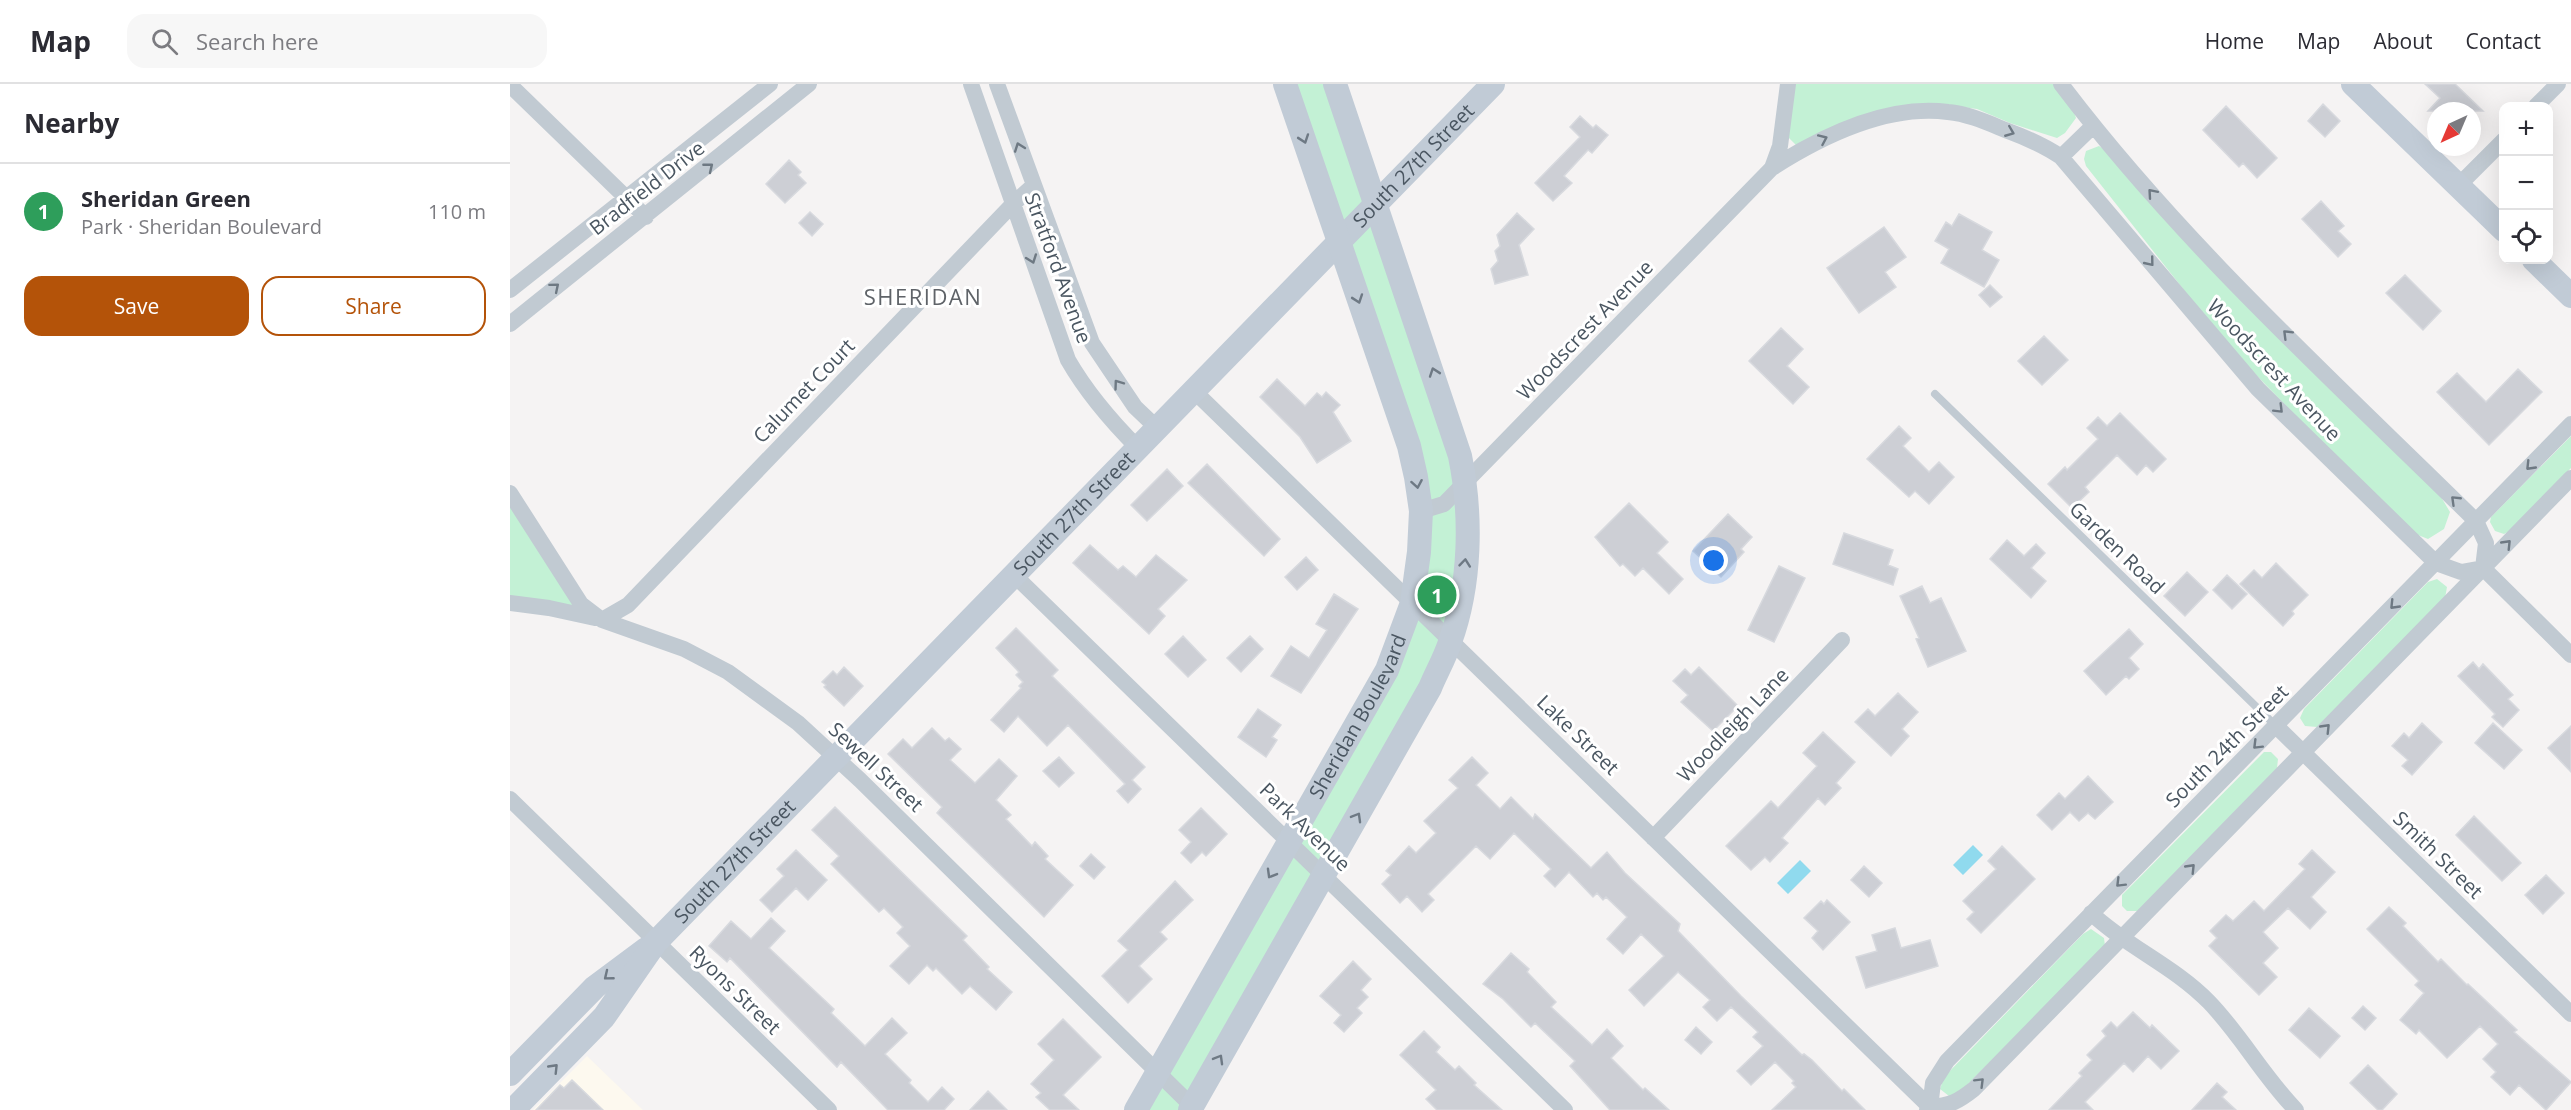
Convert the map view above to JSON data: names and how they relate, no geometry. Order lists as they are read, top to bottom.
{
  "streets": {
    "main road": ["South 27th Street", "Sheridan Boulevard"],
    "street": [
      "Bradfield Drive",
      "Stratford Avenue",
      "Woodscrest Avenue",
      "Calumet Court",
      "Woodleigh Lane",
      "Lake Street",
      "South 24th Street",
      "Sewell Street",
      "Park Avenue",
      "Smith Street",
      "Ryons Street"
    ],
    "lane": ["Garden Road"]
  },
  "crossings": [
    ["South 27th Street", "Stratford Avenue"],
    ["South 27th Street", "Sheridan Boulevard"],
    ["South 27th Street", "Lake Street"],
    ["South 27th Street", "Sewell Street"],
    ["South 27th Street", "Park Avenue"],
    ["South 27th Street", "Ryons Street"],
    ["Stratford Avenue", "Calumet Court"],
    ["Woodscrest Avenue", "Sheridan Boulevard"],
    ["Woodscrest Avenue", "South 24th Street"],
    ["Calumet Court", "Sewell Street"],
    ["Garden Road", "South 24th Street"],
    ["Garden Road", "Smith Street"],
    ["Sheridan Boulevard", "Lake Street"],
    ["Sheridan Boulevard", "Sewell Street"],
    ["Sheridan Boulevard", "Park Avenue"],
    ["Woodleigh Lane", "Lake Street"],
    ["Lake Street", "South 24th Street"],
    ["South 24th Street", "Smith Street"]
  ],
  "districts": ["SHERIDAN"],
  "north": "bottom left",
  "page": {
    "header": "Map",
    "search": "Search here",
    "nav": [
      "Home",
      "Map",
      "About",
      "Contact"
    ],
    "heading": "Nearby",
    "map_buttons": ["+", "−"],
    "list": [
      {
        "mark": "1",
        "name": "Sheridan Green",
        "note": "Park · Sheridan Boulevard",
        "value": "110 m"
      }
    ],
    "buttons": ["Save", "Share"],
    "pins": "1"
  }
}
